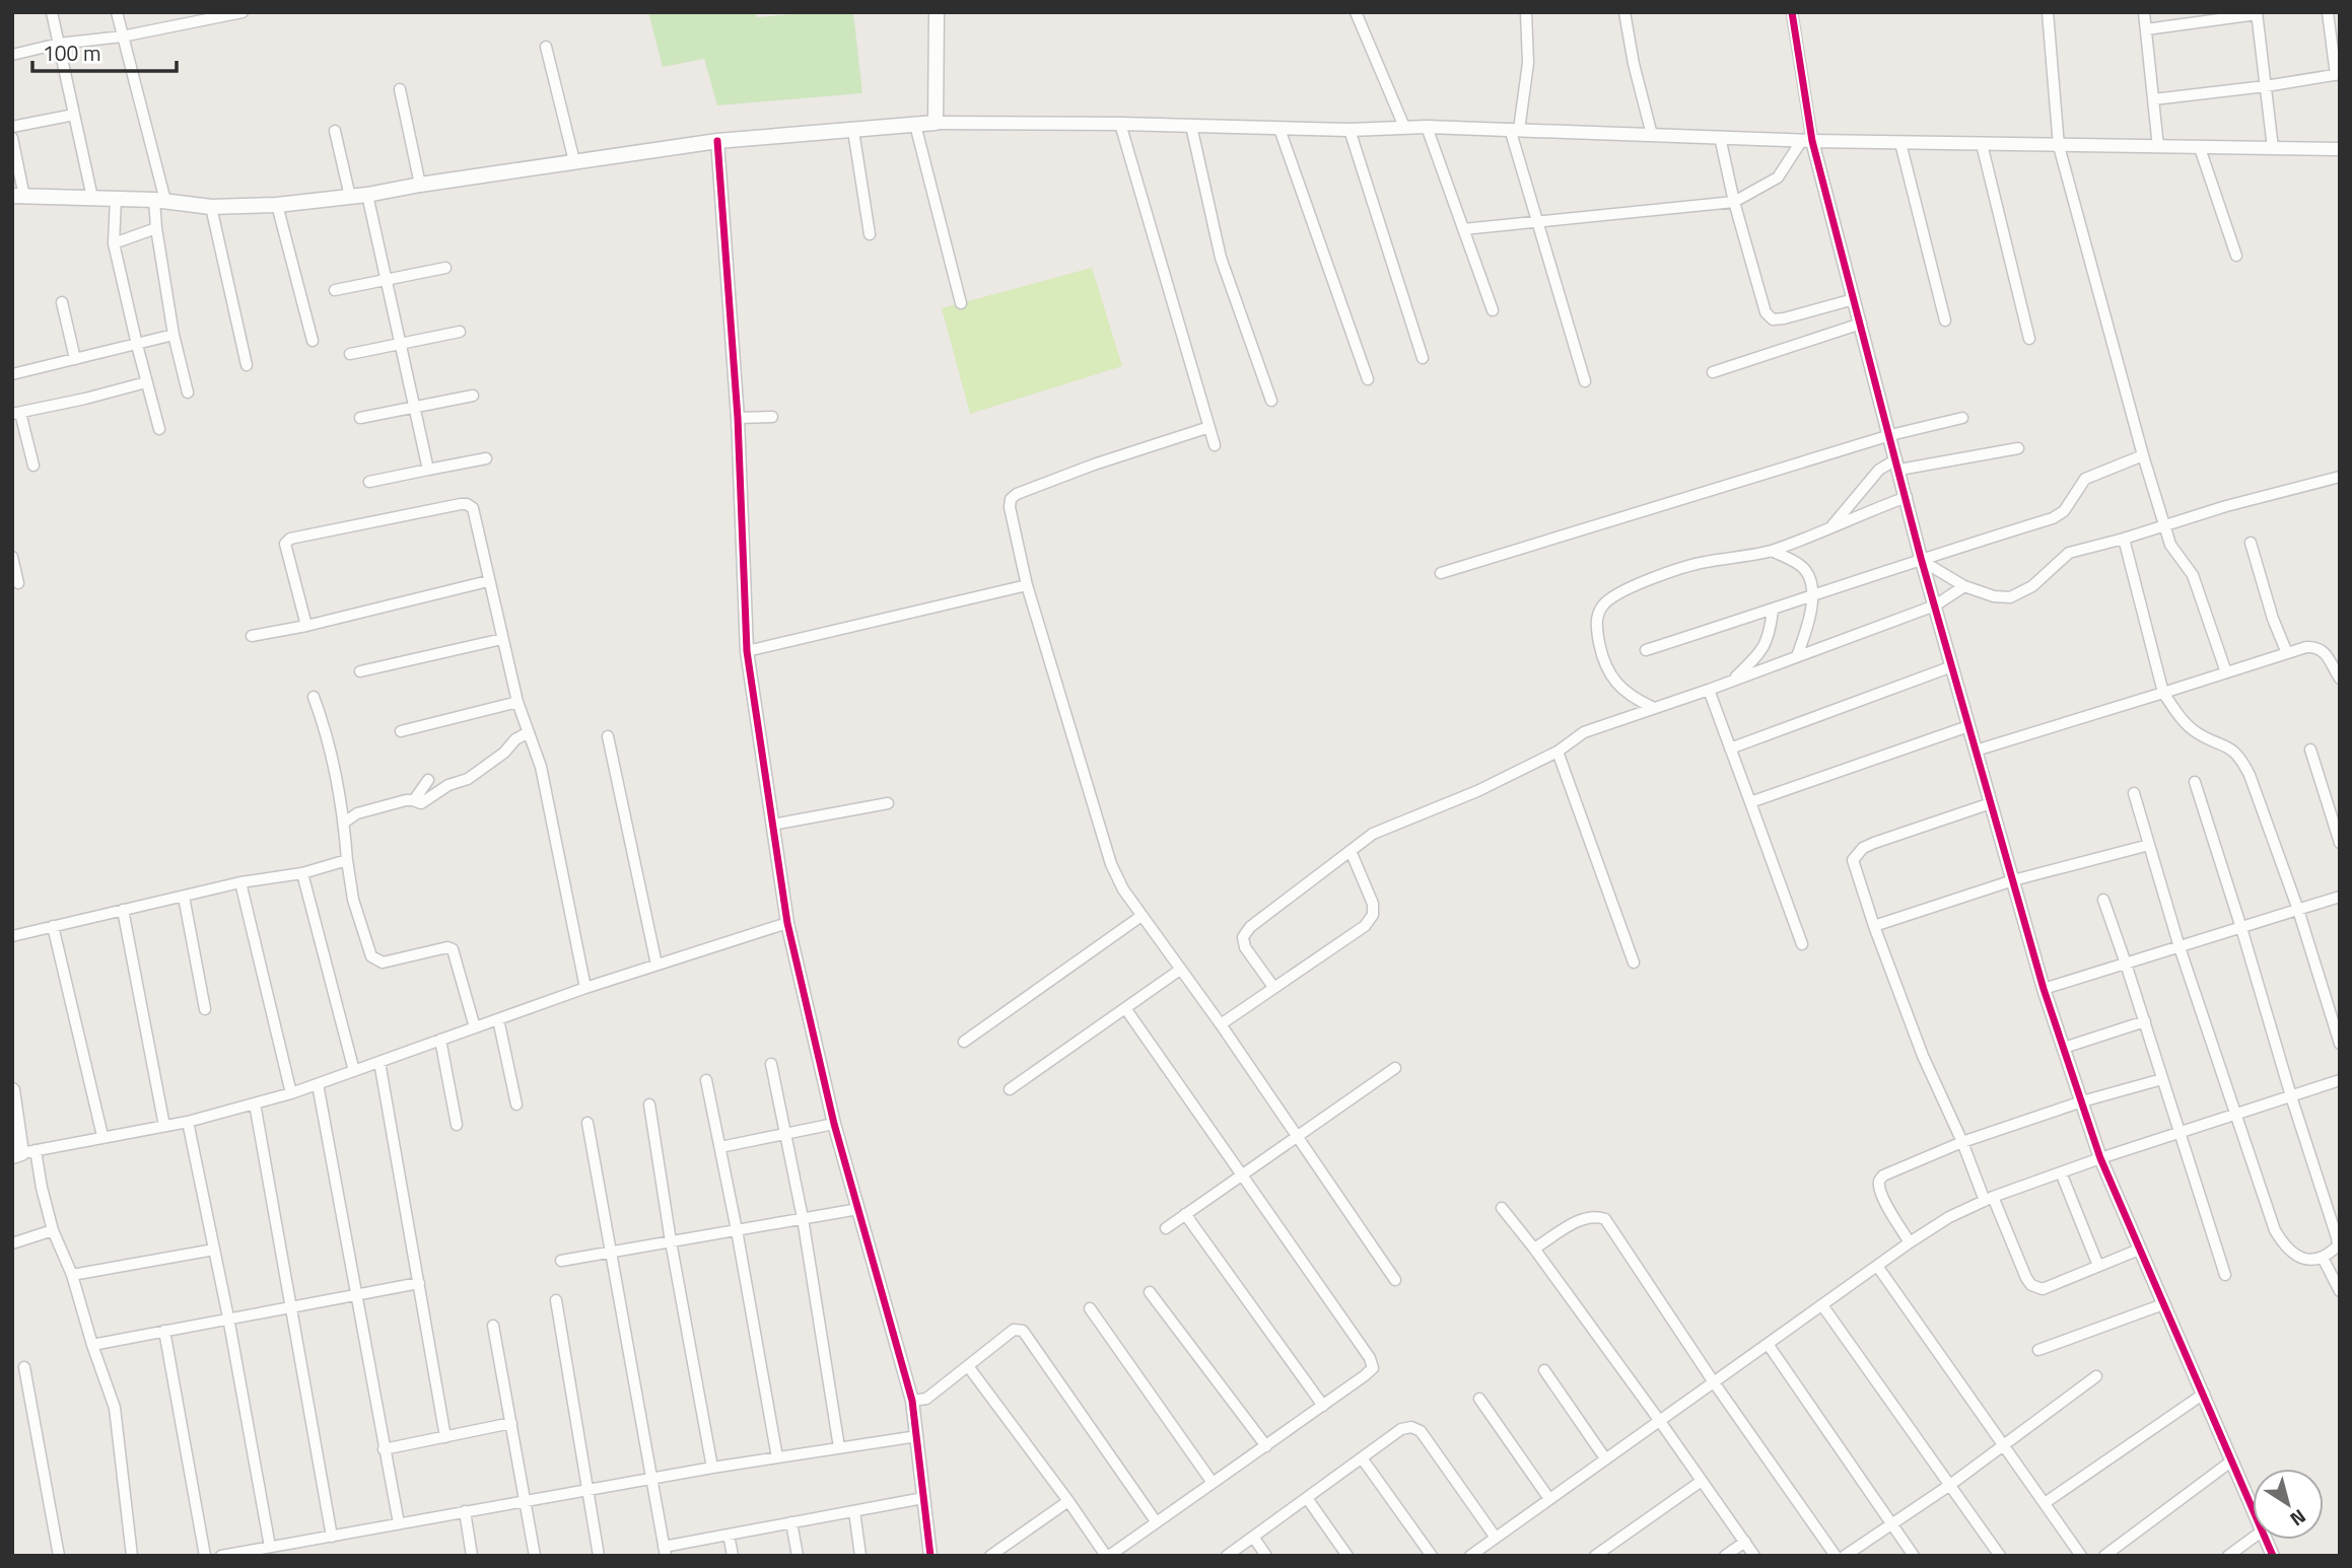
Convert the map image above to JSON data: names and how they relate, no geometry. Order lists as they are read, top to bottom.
{
  "scale_bar": "100 m",
  "north": "bottom right"
}
